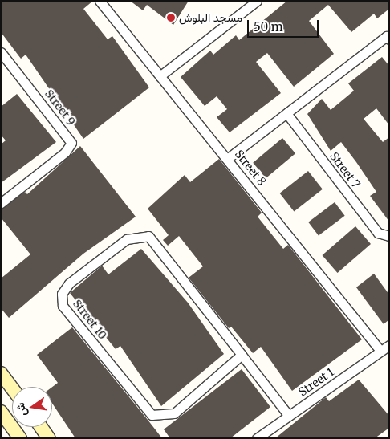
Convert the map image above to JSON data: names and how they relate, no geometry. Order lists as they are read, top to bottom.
{
  "streets": {
    "street": [
      "Street 9",
      "Street 8",
      "Street 7",
      "Street 10",
      "Street 1"
    ]
  },
  "crossings": [
    ["Street 8", "Street 1"],
    ["Street 10", "Street 1"]
  ],
  "places": ["مسجد البلوش"],
  "scale_bar": "50 m",
  "north": "left"
}
